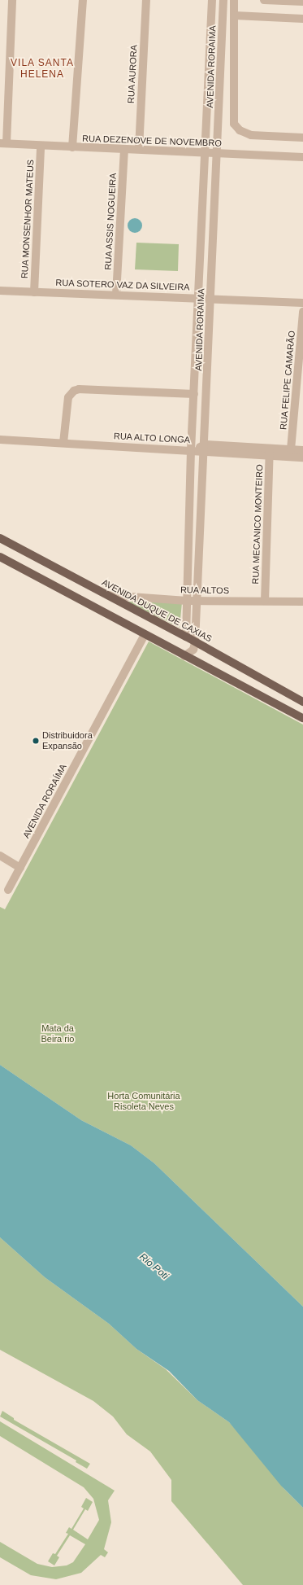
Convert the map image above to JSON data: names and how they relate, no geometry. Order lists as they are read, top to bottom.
{
  "streets": {
    "main road": ["AVENIDA DUQUE DE CAXIAS"],
    "street": [
      "AVENIDA RORAIMA",
      "RUA AURORA",
      "RUA DEZENOVE DE NOVEMBRO",
      "RUA MONSENHOR MATEUS",
      "RUA ASSIS NOGUEIRA",
      "RUA SOTERO VAZ DA SILVEIRA",
      "RUA FELIPE CAMARÃO",
      "RUA ALTO LONGA",
      "RUA MECANICO MONTEIRO",
      "RUA ALTOS",
      "AVENIDA RORAÍMA"
    ]
  },
  "crossings": [
    ["AVENIDA RORAIMA", "RUA DEZENOVE DE NOVEMBRO"],
    ["AVENIDA RORAIMA", "RUA SOTERO VAZ DA SILVEIRA"],
    ["AVENIDA RORAIMA", "RUA ALTO LONGA"],
    ["AVENIDA RORAIMA", "RUA ALTOS"],
    ["AVENIDA RORAIMA", "AVENIDA DUQUE DE CAXIAS"],
    ["RUA AURORA", "RUA DEZENOVE DE NOVEMBRO"],
    ["RUA DEZENOVE DE NOVEMBRO", "RUA MONSENHOR MATEUS"],
    ["RUA DEZENOVE DE NOVEMBRO", "RUA ASSIS NOGUEIRA"],
    ["RUA MONSENHOR MATEUS", "RUA SOTERO VAZ DA SILVEIRA"],
    ["RUA ASSIS NOGUEIRA", "RUA SOTERO VAZ DA SILVEIRA"],
    ["RUA MECANICO MONTEIRO", "RUA ALTOS"],
    ["RUA ALTOS", "AVENIDA DUQUE DE CAXIAS"]
  ],
  "districts": ["VILA SANTA HELENA"],
  "water": ["Rio Poti"],
  "parks": ["Mata da Beira rio", "Horta Comunitária Risoleta Neves"],
  "places": ["Distribuidora Expansão"]
}
